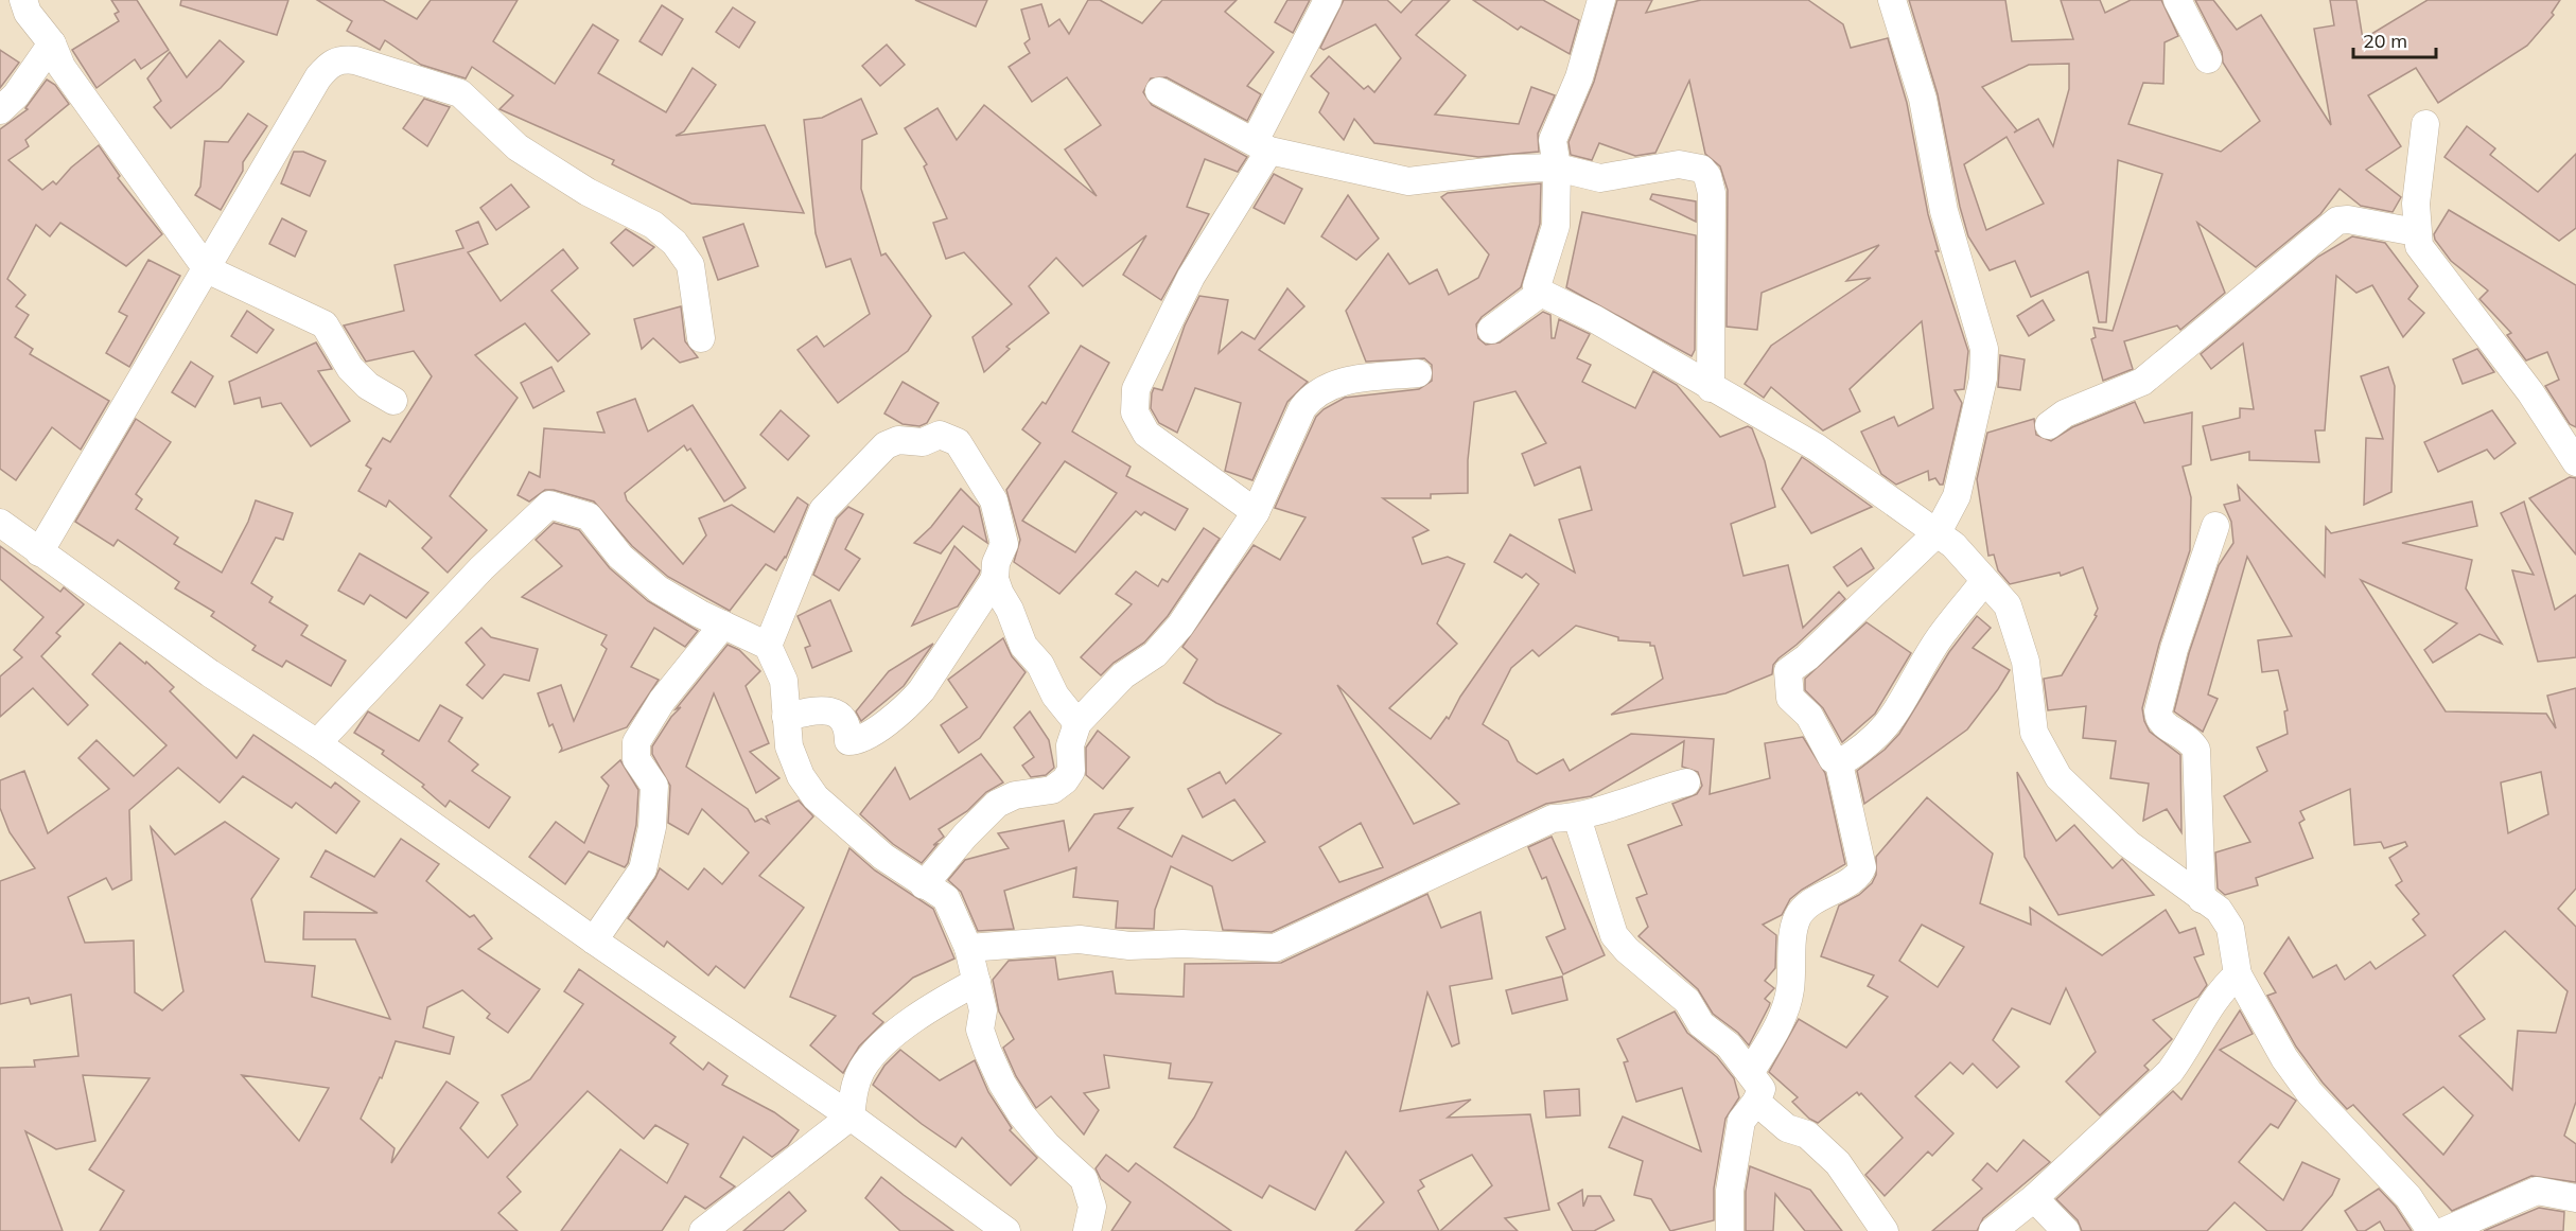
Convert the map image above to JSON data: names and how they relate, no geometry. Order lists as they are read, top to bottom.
{
  "scale_bar": "20 m"
}
